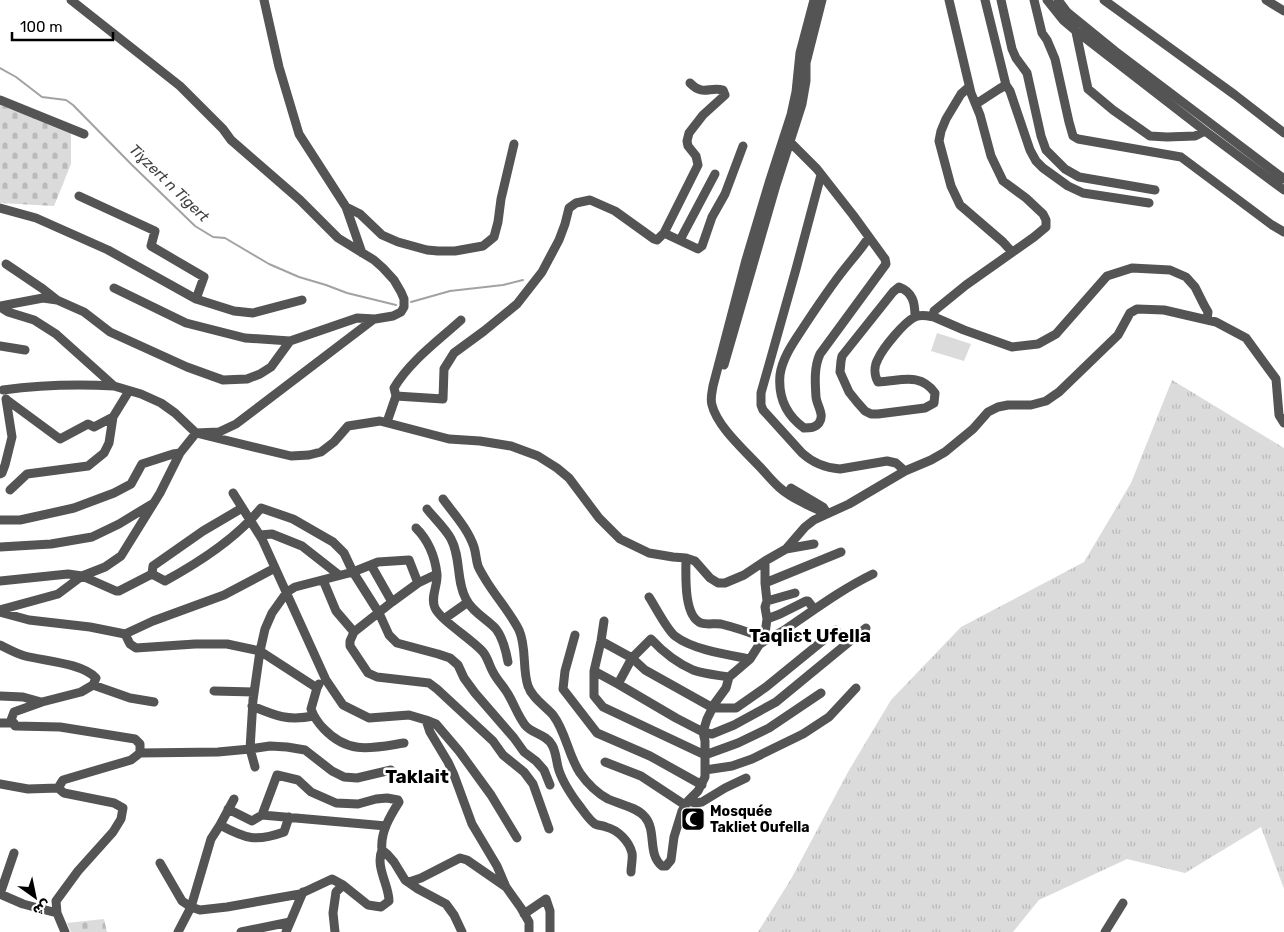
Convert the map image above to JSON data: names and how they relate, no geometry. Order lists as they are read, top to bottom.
{
  "districts": ["Taqliɛt Ufella", "Taklait"],
  "water": ["Tiɣzert n Tigert"],
  "places": {
    "mosque": ["Mosquée Takliet Oufella"]
  },
  "scale_bar": "100 m",
  "north": "bottom right"
}
